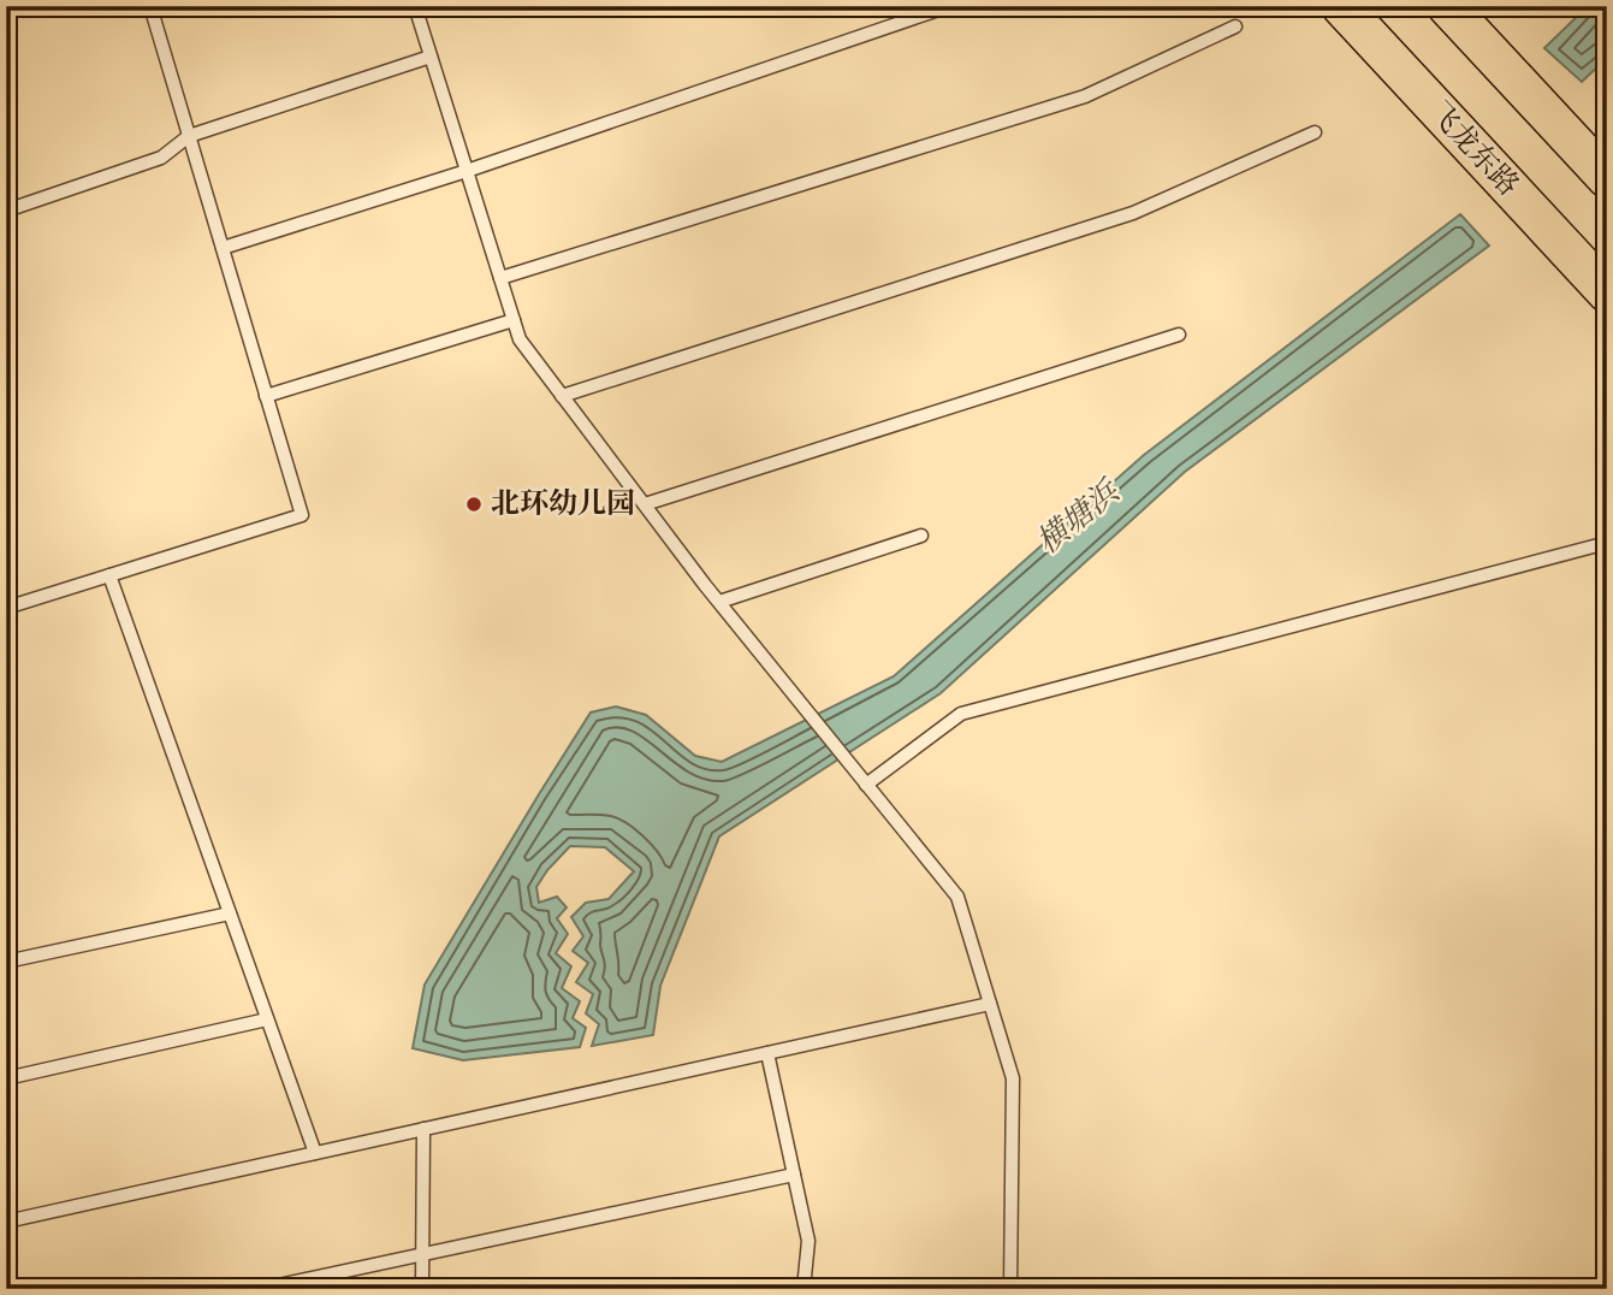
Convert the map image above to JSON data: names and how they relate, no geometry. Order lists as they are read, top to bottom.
{
  "streets": {
    "main road": ["飞龙东路"]
  },
  "water": ["横塘浜"],
  "places": ["北环幼儿园"]
}
